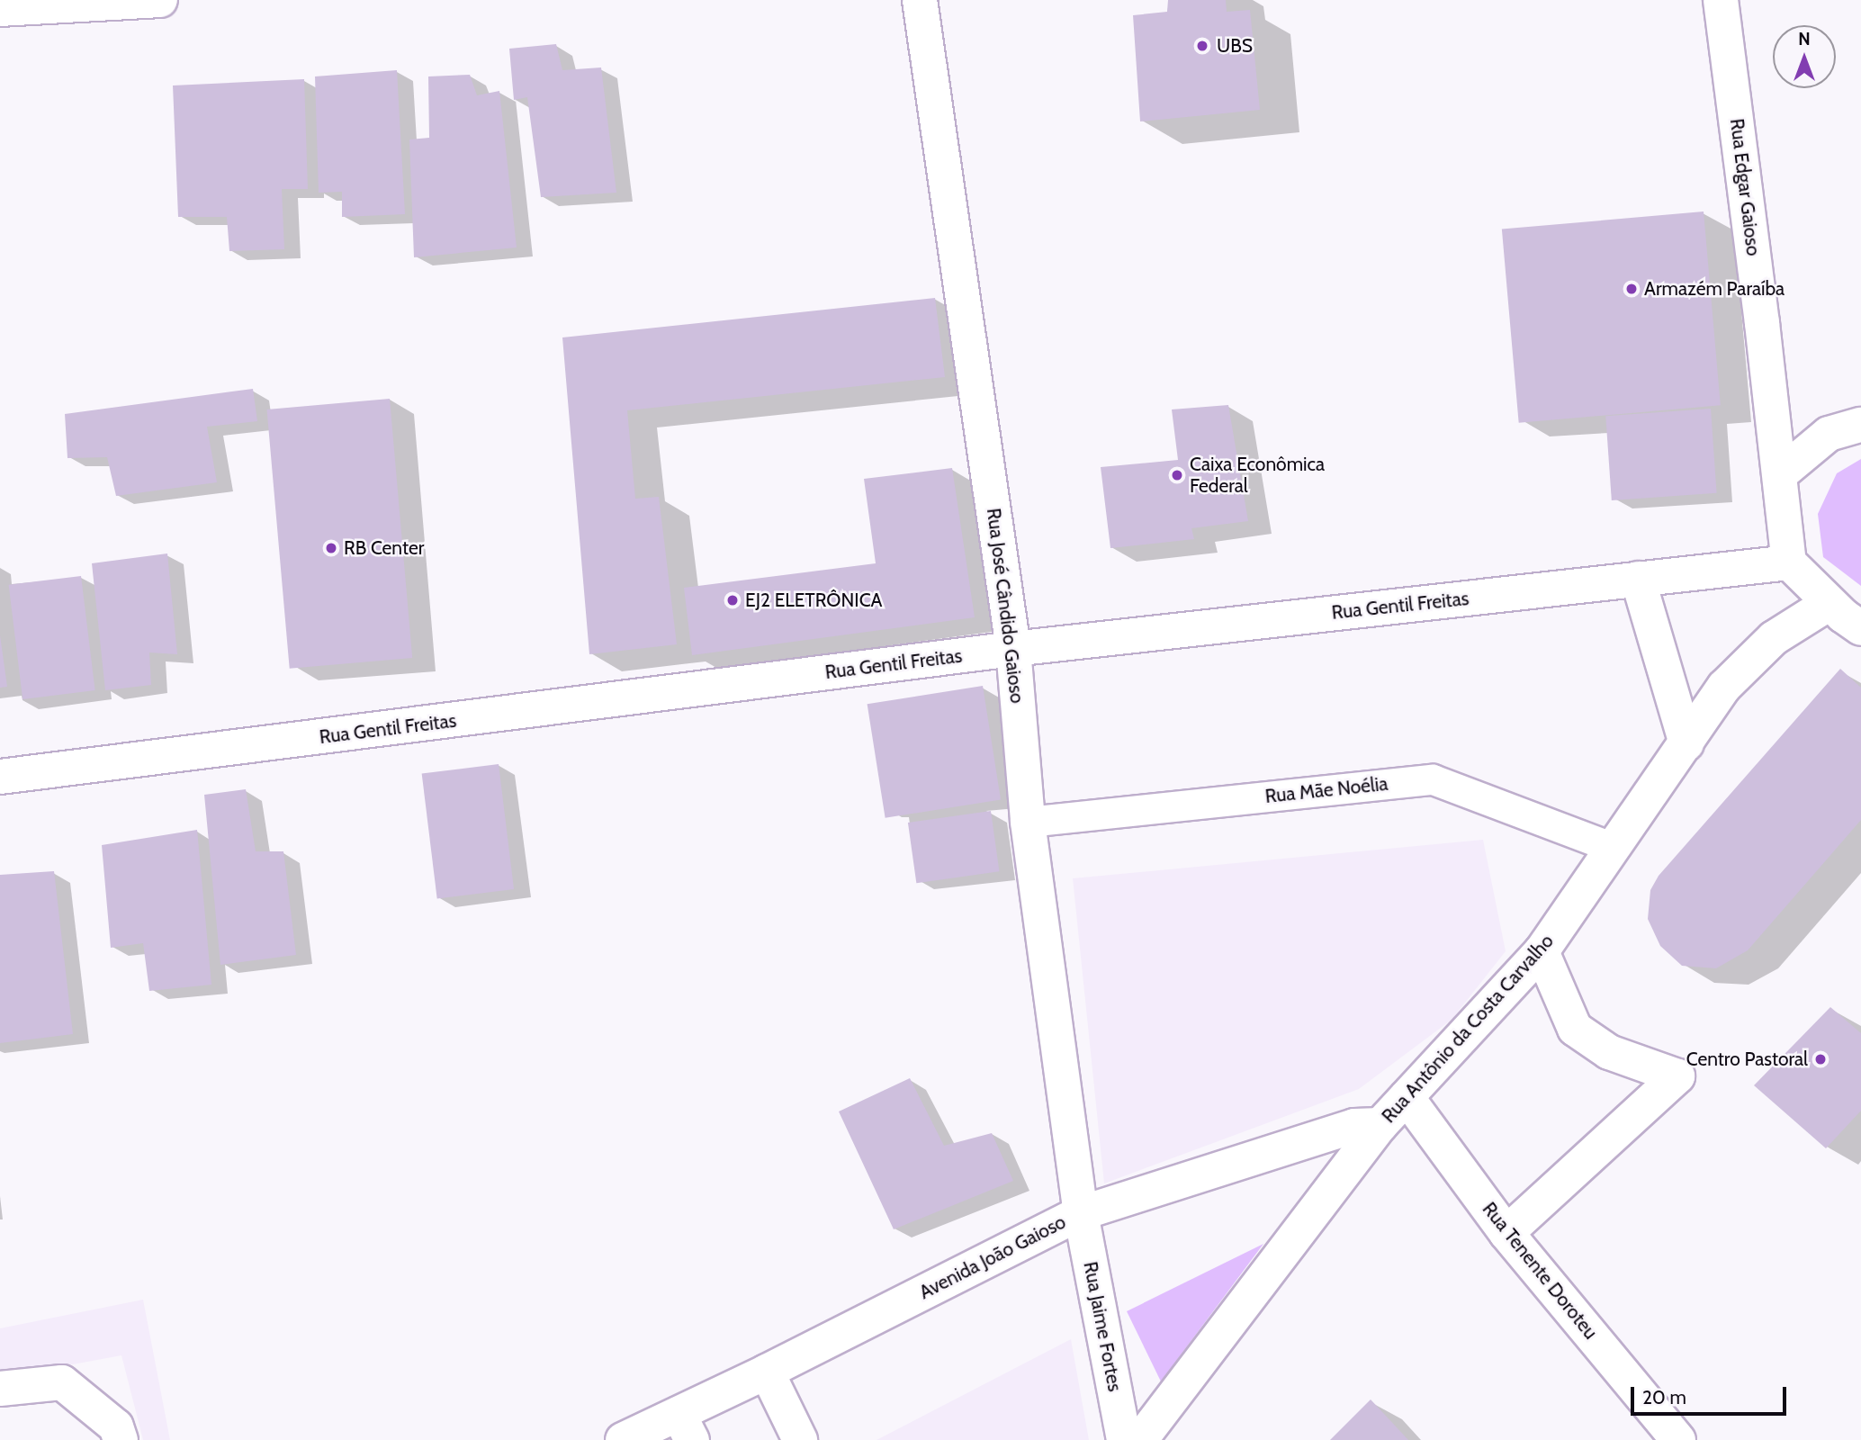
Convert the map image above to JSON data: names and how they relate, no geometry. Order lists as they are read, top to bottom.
{
  "streets": {
    "street": [
      "Rua Edgar Gaioso",
      "Rua José Cândido Gaioso",
      "Rua Gentil Freitas",
      "Rua Antônio da Costa Carvalho",
      "Avenida João Gaioso",
      "Rua Tenente Doroteu",
      "Rua Jaime Fortes"
    ],
    "lane": ["Rua Mãe Noélia"]
  },
  "crossings": [
    ["Rua Edgar Gaioso", "Rua Gentil Freitas"],
    ["Rua José Cândido Gaioso", "Rua Gentil Freitas"],
    ["Rua José Cândido Gaioso", "Rua Mãe Noélia"],
    ["Rua José Cândido Gaioso", "Avenida João Gaioso"],
    ["Rua José Cândido Gaioso", "Rua Jaime Fortes"],
    ["Rua Mãe Noélia", "Rua Antônio da Costa Carvalho"],
    ["Rua Antônio da Costa Carvalho", "Avenida João Gaioso"],
    ["Rua Antônio da Costa Carvalho", "Rua Tenente Doroteu"],
    ["Avenida João Gaioso", "Rua Jaime Fortes"]
  ],
  "places": [
    "UBS",
    "Armazém Paraíba",
    "Caixa Econômica Federal",
    "RB Center",
    "EJ2 ELETRÔNICA",
    "Centro Pastoral"
  ],
  "scale_bar": "20 m",
  "north": "top"
}
